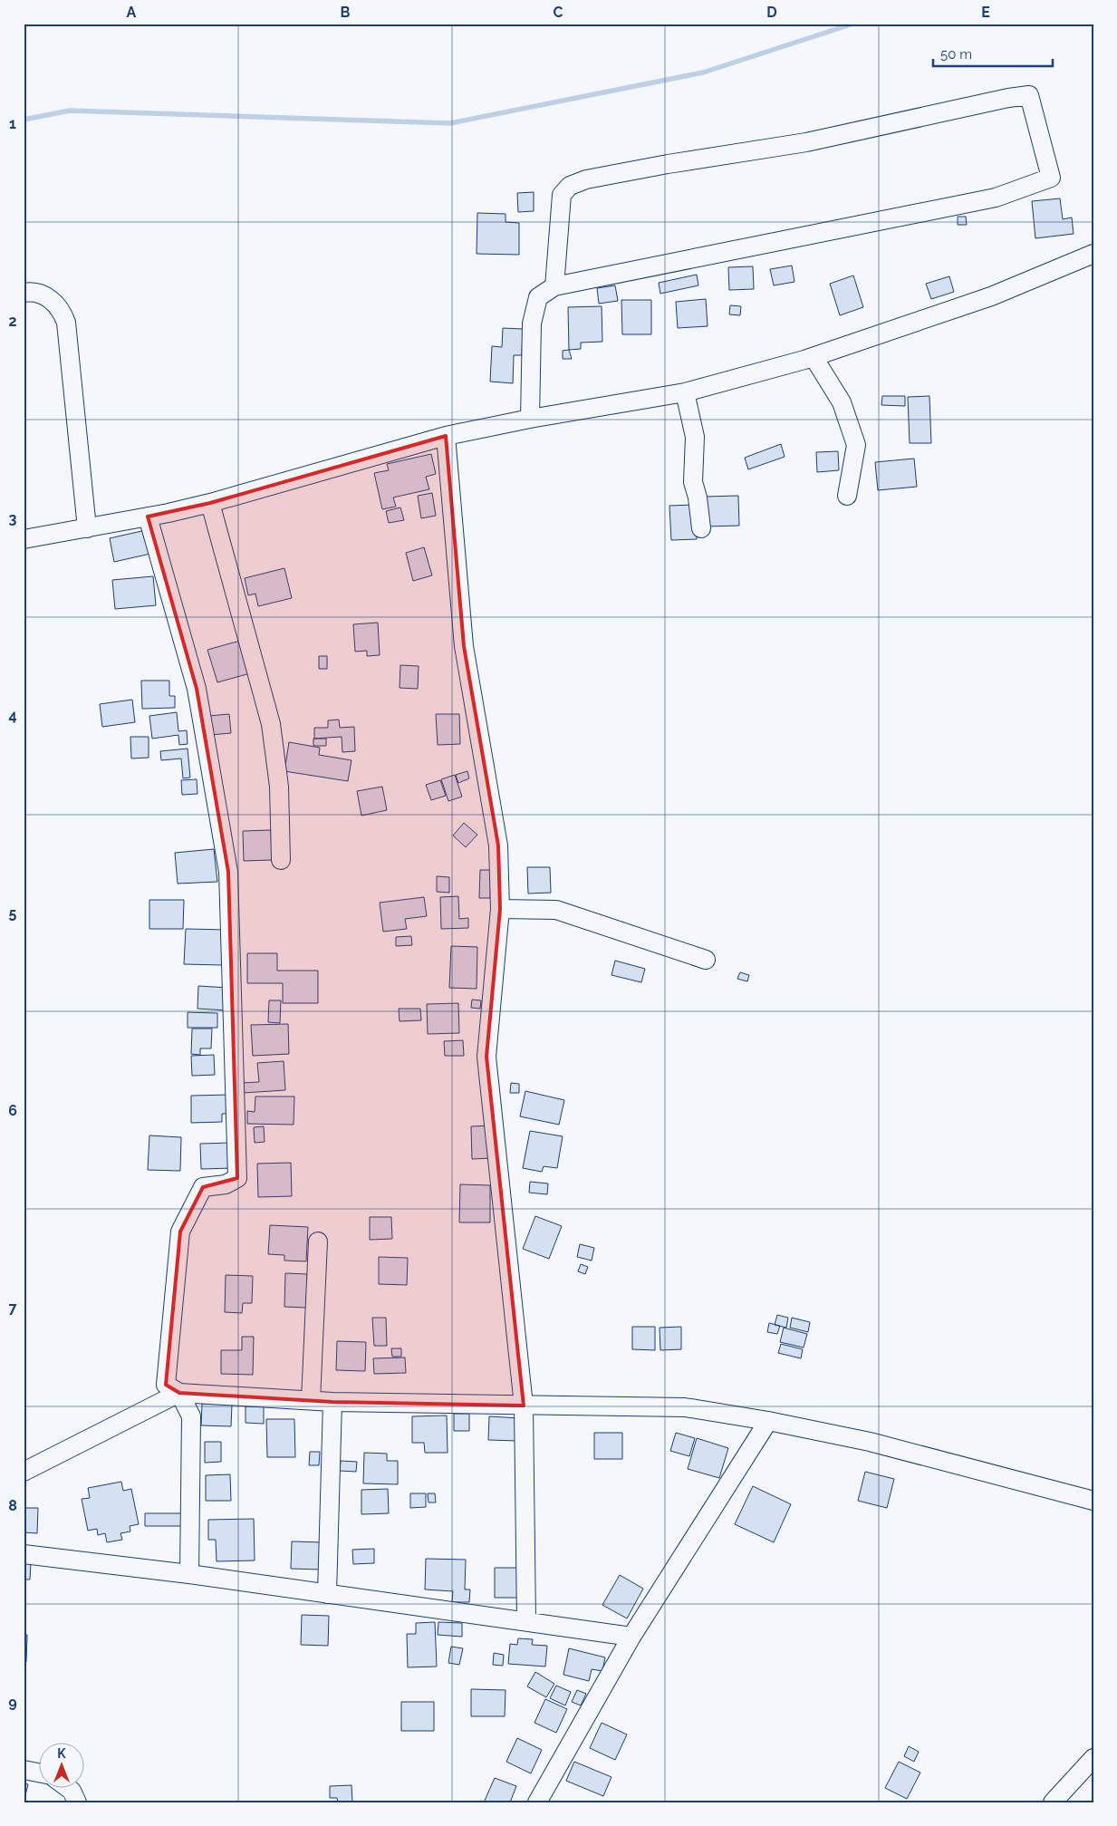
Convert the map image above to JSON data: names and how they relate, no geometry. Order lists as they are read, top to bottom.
{
  "scale_bar": "50 m",
  "north": "top",
  "grid": {
    "columns": [
      "A",
      "B",
      "C",
      "D",
      "E"
    ],
    "rows": [
      "1",
      "2",
      "3",
      "4",
      "5",
      "6",
      "7",
      "8",
      "9"
    ]
  }
}
